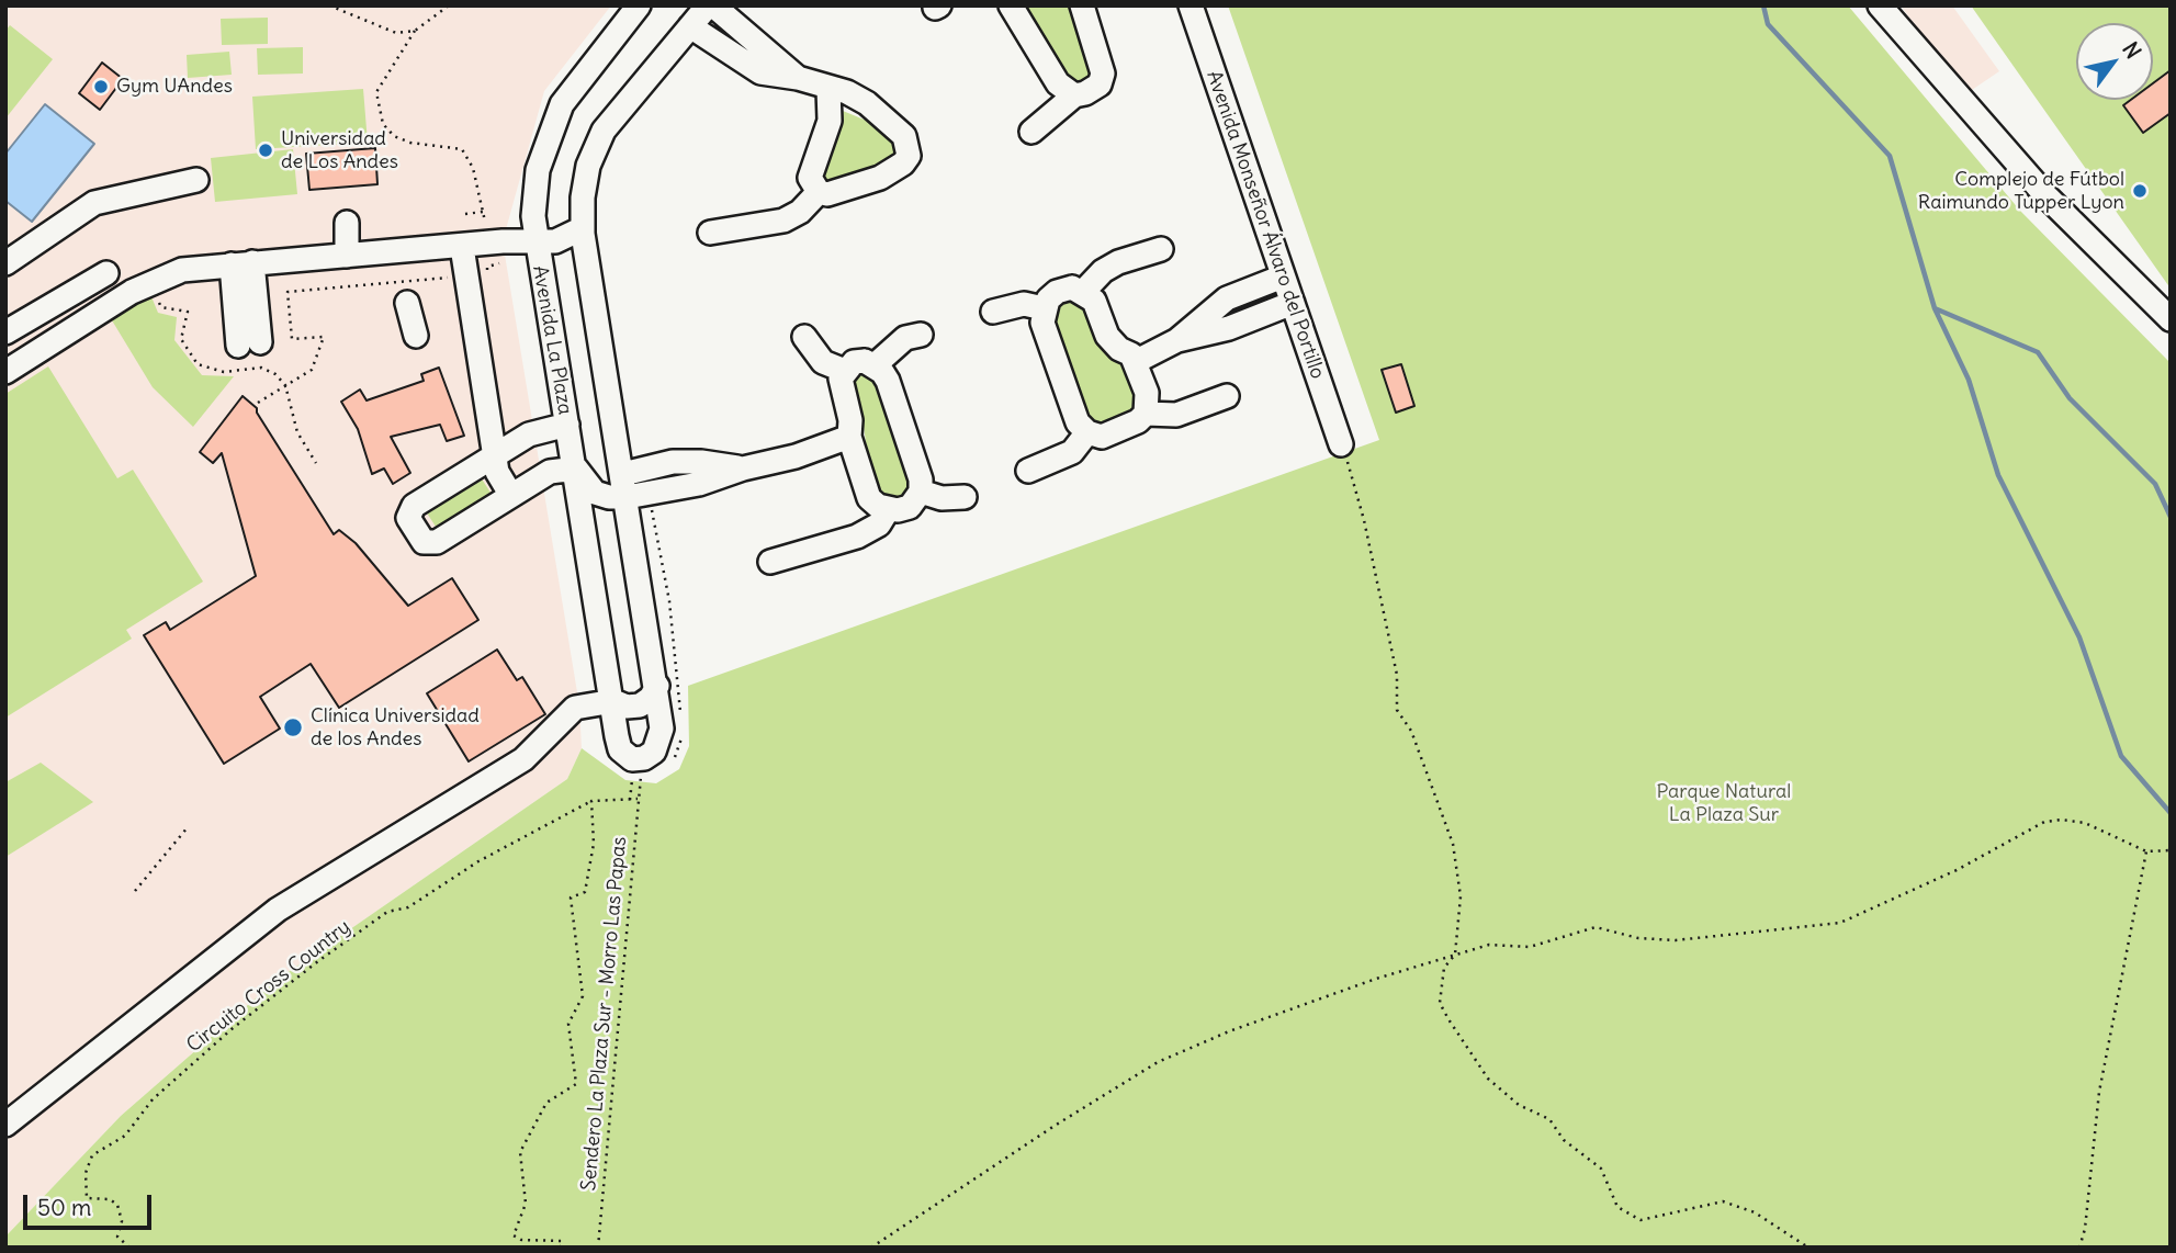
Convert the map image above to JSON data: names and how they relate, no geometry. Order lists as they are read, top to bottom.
{
  "streets": {
    "street": ["Avenida Monseñor Álvaro del Portillo", "Avenida La Plaza"],
    "path": ["Circuito Cross Country", "Sendero La Plaza Sur - Morro Las Papas"]
  },
  "parks": ["Parque Natural La Plaza Sur"],
  "places": [
    "Gym UAndes",
    "Universidad de Los Andes",
    "Complejo de Fútbol Raimundo Tupper Lyon",
    "Clínica Universidad de los Andes"
  ],
  "scale_bar": "50 m",
  "north": "top right"
}
